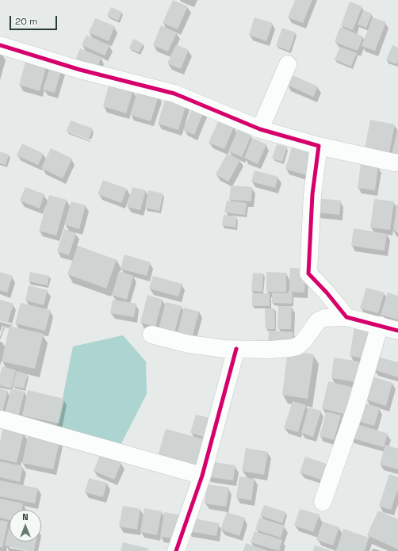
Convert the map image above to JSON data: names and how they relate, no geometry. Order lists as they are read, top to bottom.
{
  "scale_bar": "20 m",
  "north": "top"
}
